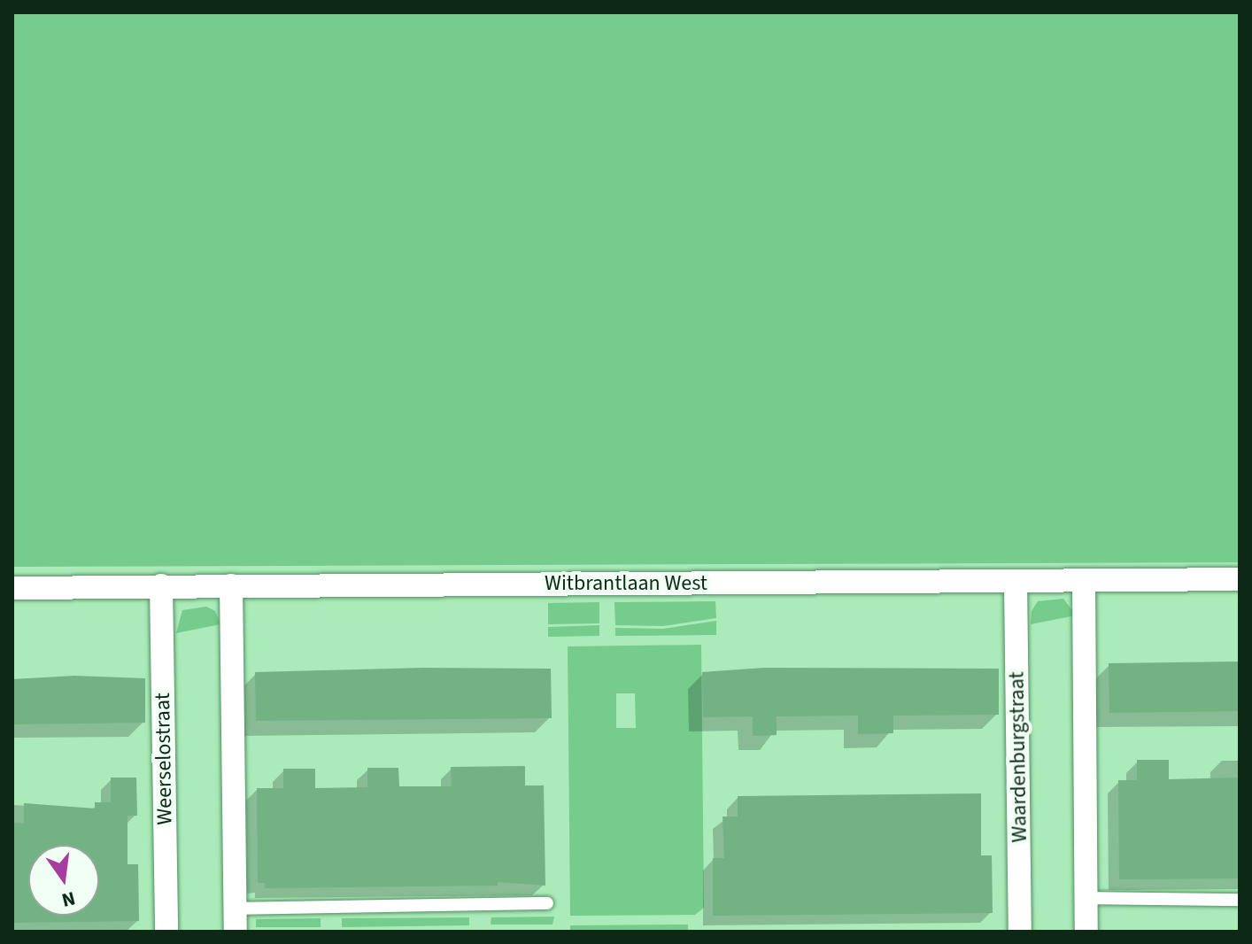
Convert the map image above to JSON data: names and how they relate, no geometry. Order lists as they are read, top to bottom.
{
  "streets": {
    "street": ["Witbrantlaan West", "Waardenburgstraat", "Weerselostraat"]
  },
  "crossings": [
    ["Witbrantlaan West", "Waardenburgstraat"],
    ["Witbrantlaan West", "Weerselostraat"]
  ],
  "north": "bottom"
}
